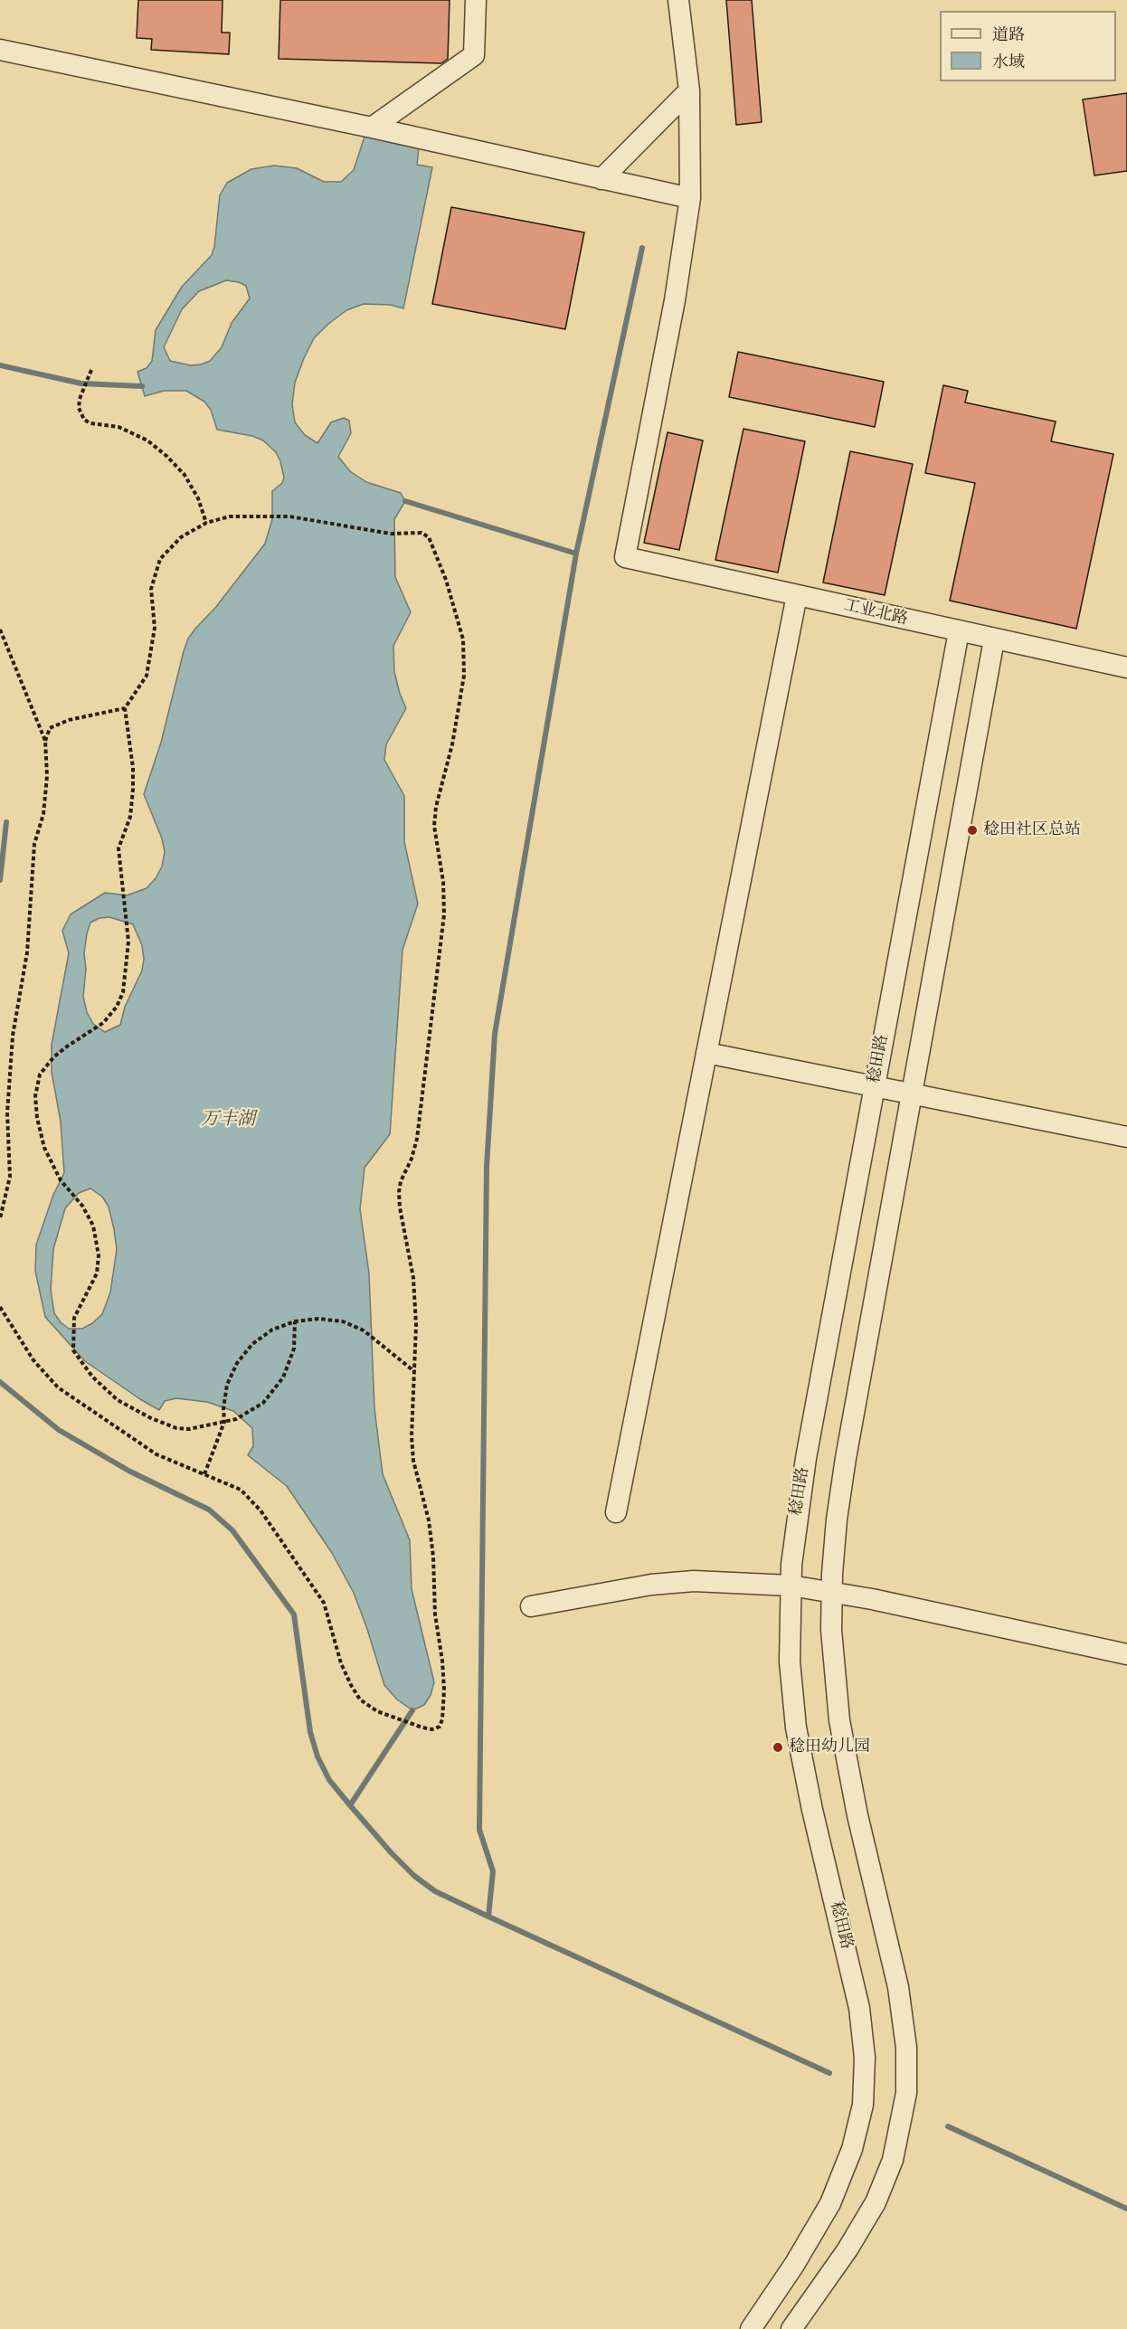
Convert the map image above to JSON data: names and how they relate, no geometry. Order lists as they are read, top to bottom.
{
  "streets": {
    "street": ["工业北路", "稔田路"]
  },
  "crossings": [
    ["工业北路", "稔田路"]
  ],
  "water": ["万丰湖"],
  "places": ["稔田社区总站", "稔田幼儿园"],
  "legend": ["道路", "水域"]
}
